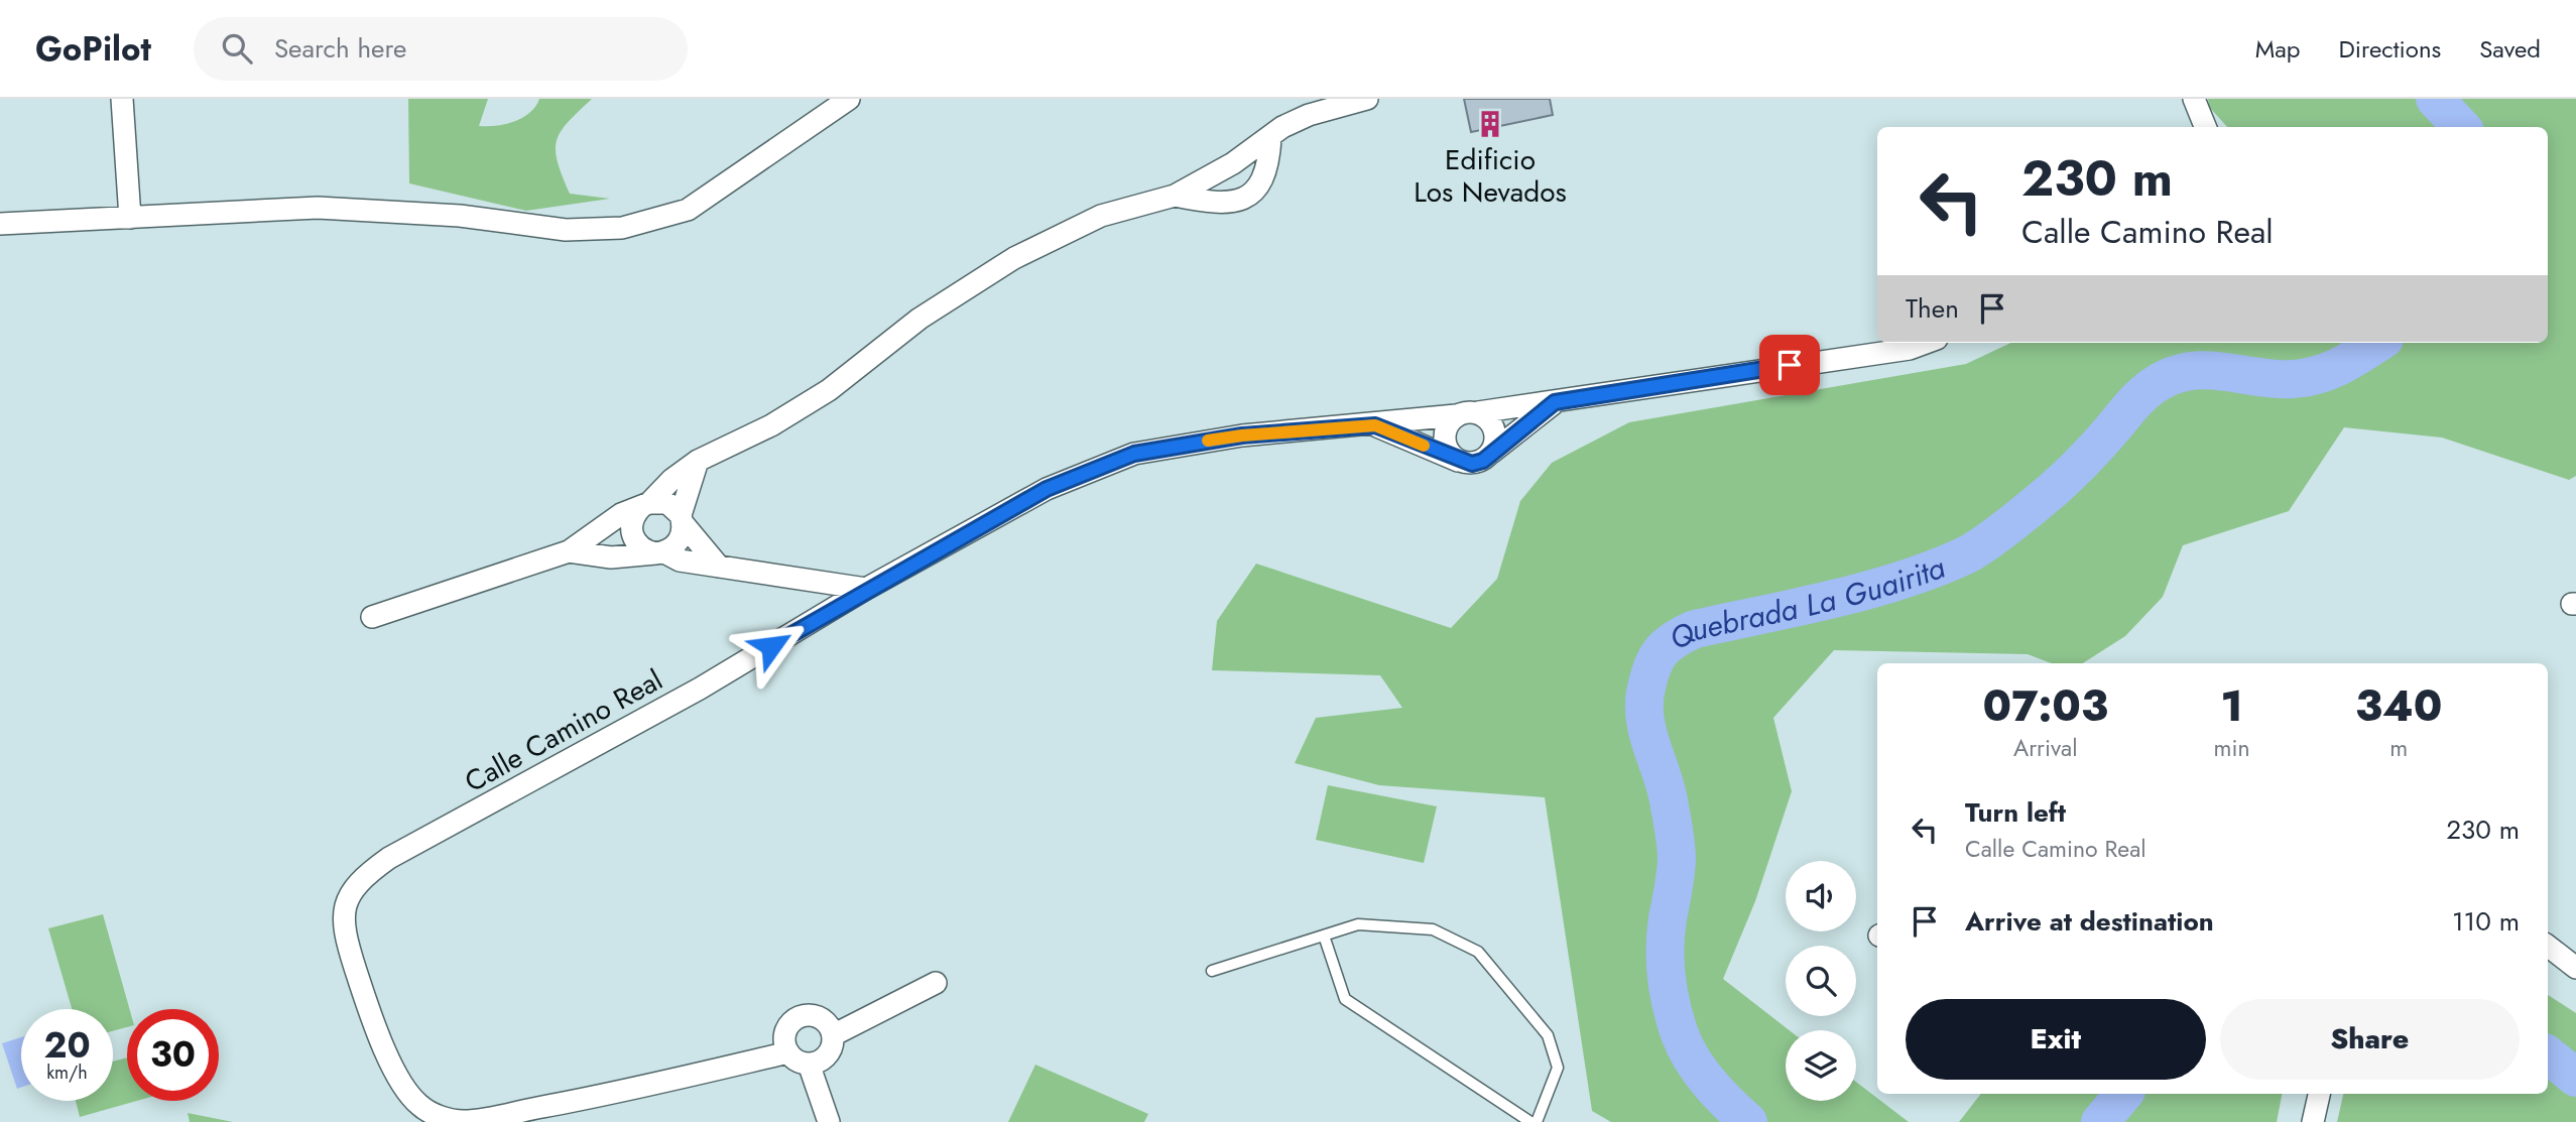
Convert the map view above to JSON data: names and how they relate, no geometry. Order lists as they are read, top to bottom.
{
  "streets": {
    "street": ["Calle Camino Real"]
  },
  "water": ["Quebrada La Guairita"],
  "places": {
    "building": ["Edificio Los Nevados"]
  },
  "page": {
    "header": "GoPilot",
    "search": "Search here",
    "nav": ["Map", "Directions", "Saved"],
    "turn": ["230 m", "Calle Camino Real"],
    "then": "Then",
    "eta": [
      "07:03",
      "Arrival",
      "1",
      "min",
      "340",
      "m"
    ],
    "list": [
      {
        "name": "Turn left",
        "note": "Calle Camino Real",
        "value": "230 m"
      },
      {
        "name": "Arrive at destination",
        "value": "110 m"
      }
    ],
    "buttons": ["Exit", "Share"],
    "speed": "20 km/h",
    "limit": "30"
  }
}
